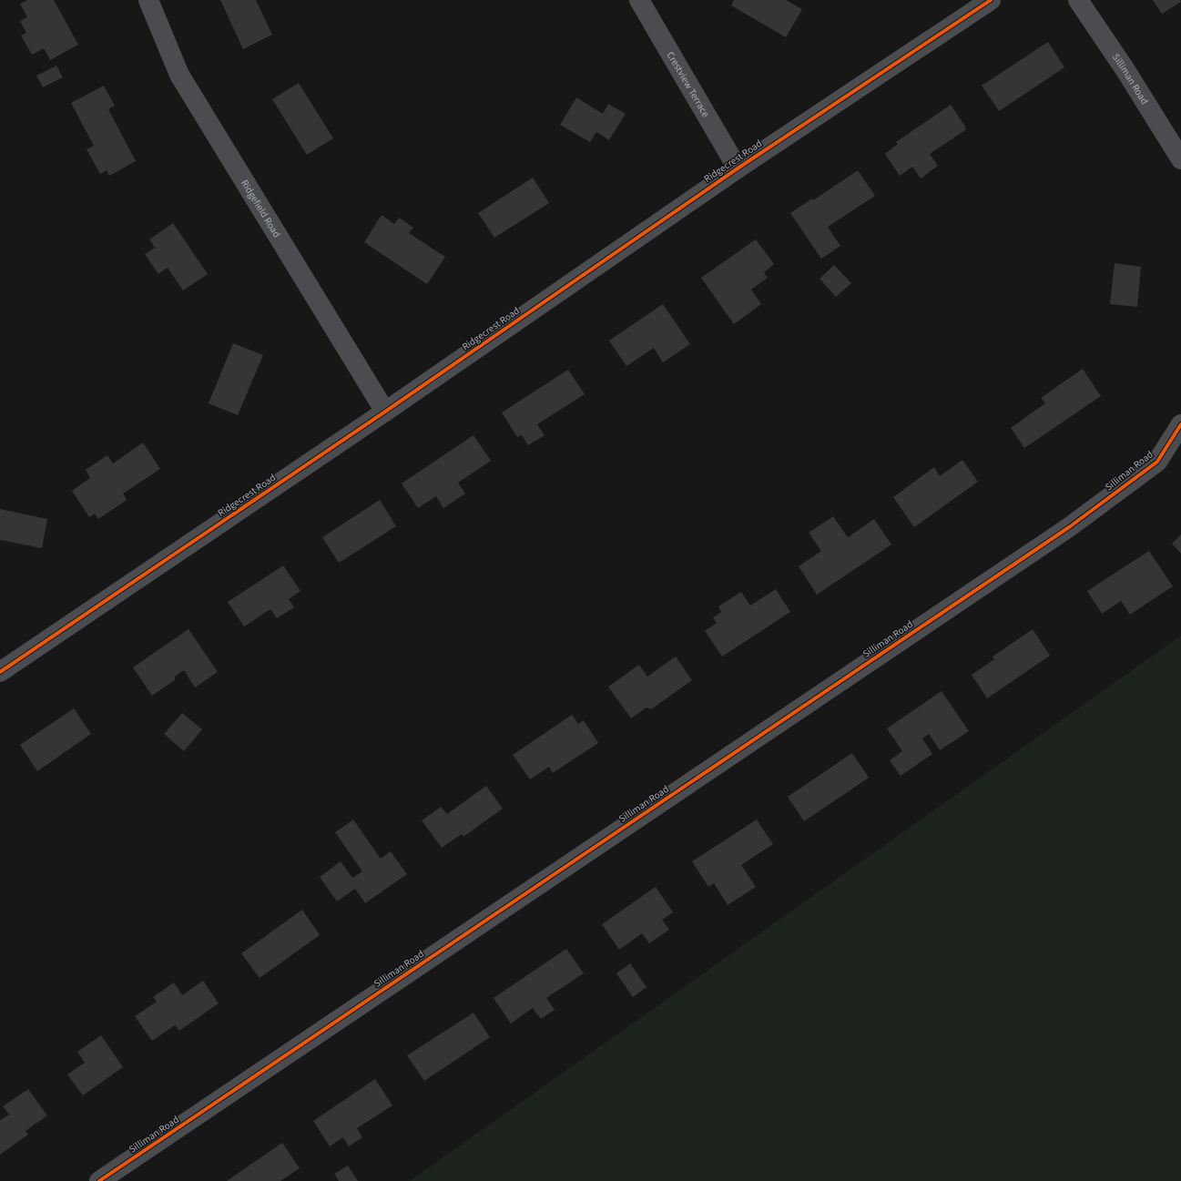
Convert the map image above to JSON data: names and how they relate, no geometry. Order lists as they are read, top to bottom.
{
  "streets": {
    "street": [
      "Silliman Road",
      "Crestview Terrace",
      "Ridgecrest Road",
      "Ridgefield Road"
    ]
  },
  "crossings": [
    ["Crestview Terrace", "Ridgecrest Road"],
    ["Ridgecrest Road", "Ridgefield Road"]
  ]
}
